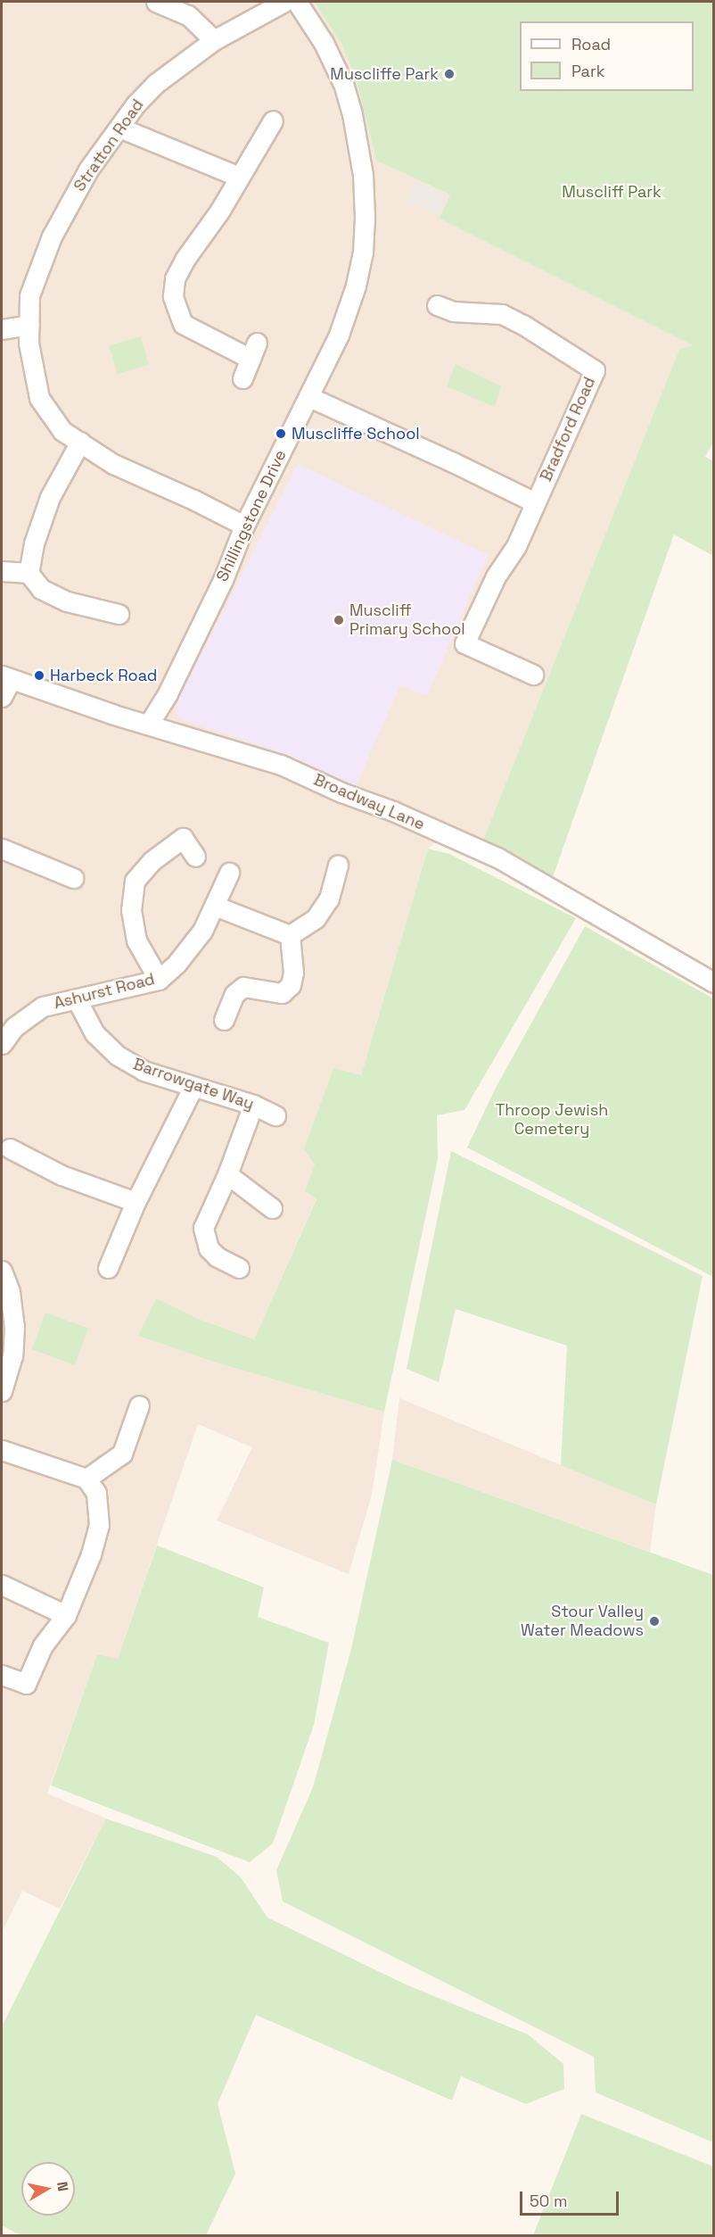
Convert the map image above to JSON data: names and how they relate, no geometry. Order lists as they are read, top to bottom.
{
  "streets": {
    "street": [
      "Stratton Road",
      "Bradford Road",
      "Shillingstone Drive",
      "Broadway Lane",
      "Ashurst Road",
      "Barrowgate Way"
    ]
  },
  "crossings": [
    ["Stratton Road", "Shillingstone Drive"],
    ["Bradford Road", "Shillingstone Drive"],
    ["Shillingstone Drive", "Broadway Lane"],
    ["Ashurst Road", "Barrowgate Way"]
  ],
  "parks": ["Muscliff Park", "Throop Jewish Cemetery"],
  "places": [
    "Muscliffe Park",
    "Muscliffe School",
    "Muscliff Primary School",
    "Harbeck Road",
    "Stour Valley Water Meadows"
  ],
  "legend": ["Road", "Park"],
  "scale_bar": "50 m",
  "north": "right"
}
